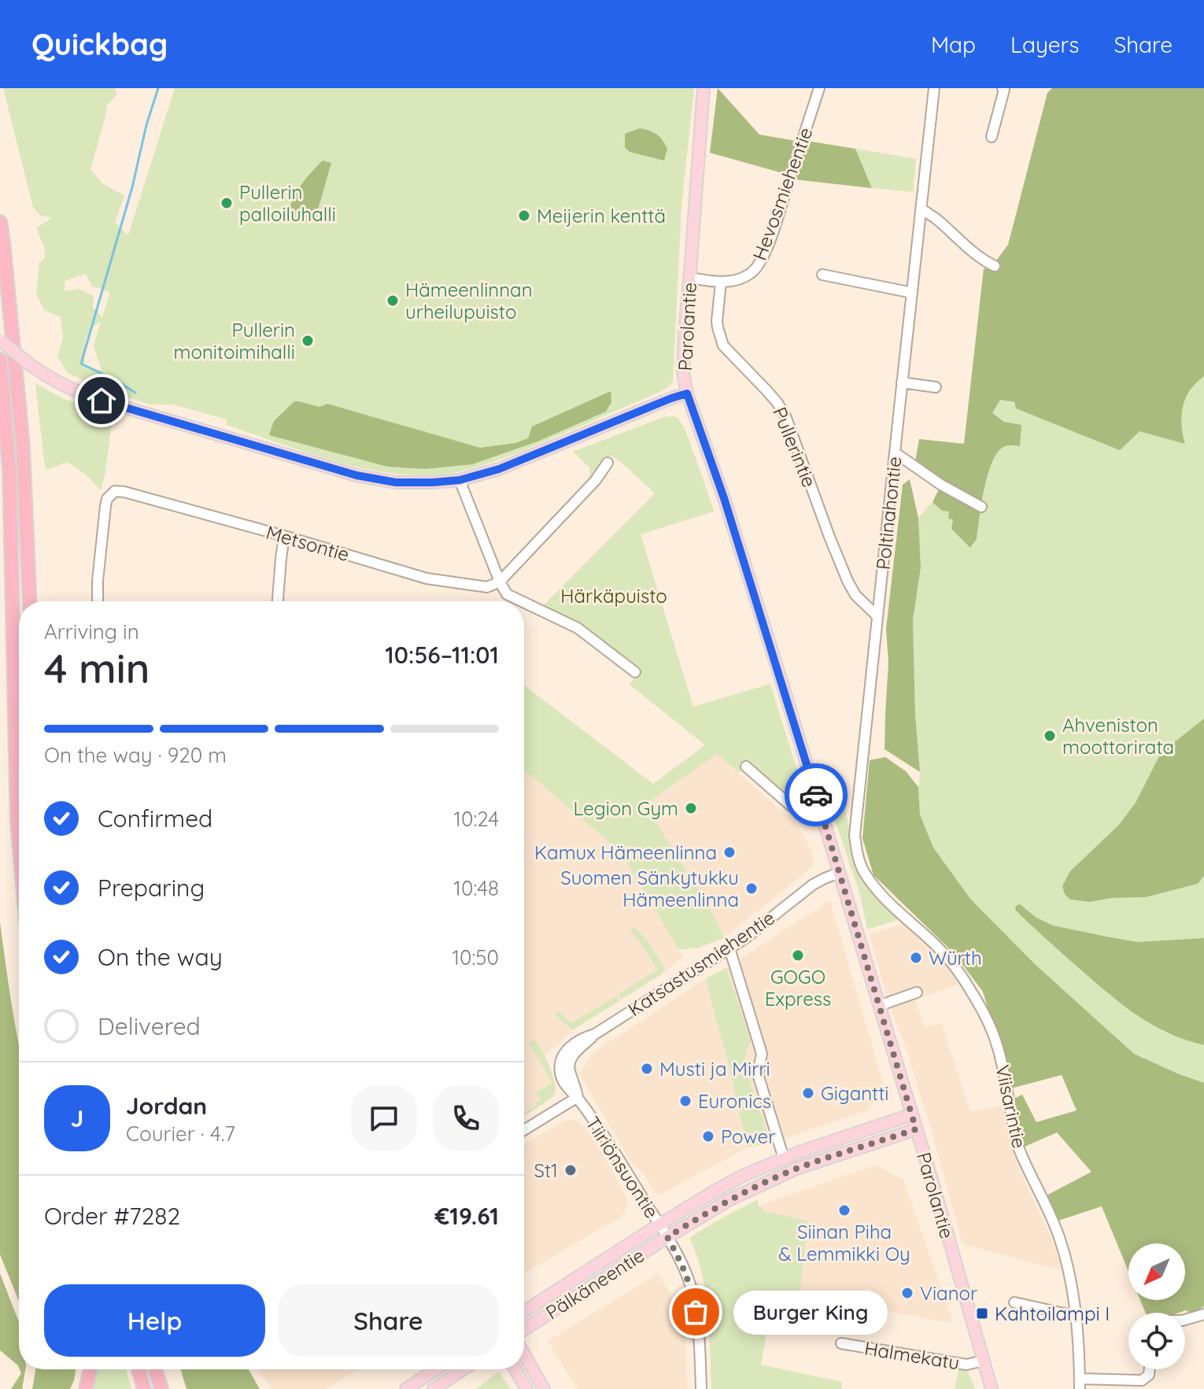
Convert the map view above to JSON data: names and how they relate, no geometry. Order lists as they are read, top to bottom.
{
  "streets": {
    "main road": ["Parolantie", "Pälkäneentie"],
    "street": [
      "Hevosmiehentie",
      "Pullerintie",
      "Poltinahontie",
      "Metsontie",
      "Katsastusmiehentie",
      "Viisarintie",
      "Tiiriönsuontie",
      "Halmekatu"
    ]
  },
  "crossings": [
    ["Hevosmiehentie", "Parolantie"],
    ["Hevosmiehentie", "Pullerintie"],
    ["Parolantie", "Katsastusmiehentie"],
    ["Parolantie", "Pälkäneentie"],
    ["Parolantie", "Halmekatu"],
    ["Pullerintie", "Poltinahontie"],
    ["Poltinahontie", "Viisarintie"],
    ["Katsastusmiehentie", "Tiiriönsuontie"],
    ["Tiiriönsuontie", "Pälkäneentie"]
  ],
  "parks": ["Härkäpuisto"],
  "places": {
    "other": [
      "Pullerin palloiluhalli",
      "Meijerin kenttä",
      "Hämeenlinnan urheilupuisto",
      "Pullerin monitoimihalli",
      "Ahveniston moottorirata",
      "Legion Gym",
      "Kamux Hämeenlinna",
      "Suomen Sänkytukku Hämeenlinna",
      "GOGO Express",
      "Würth",
      "Musti ja Mirri",
      "Gigantti",
      "Euronics",
      "Power",
      "St1",
      "Siinan Piha & Lemmikki Oy",
      "Vianor",
      "Burger King"
    ],
    "transit": ["Kahtoilampi I"]
  },
  "north": "bottom left",
  "page": {
    "header": "Quickbag",
    "nav": ["Map", "Layers", "Share"],
    "heading": ["4 min", "Arriving in", "10:56–11:01"],
    "panel": [
      "Jordan",
      "Courier · 4.7",
      "Order #7282",
      "€19.61"
    ],
    "bar": "On the way · 920 m",
    "list": [
      ["Confirmed", "10:24"],
      ["Preparing", "10:48"],
      ["On the way", "10:50"],
      "Delivered"
    ],
    "round": "J",
    "buttons": ["Help", "Share"],
    "bubble": "Burger King"
  }
}
